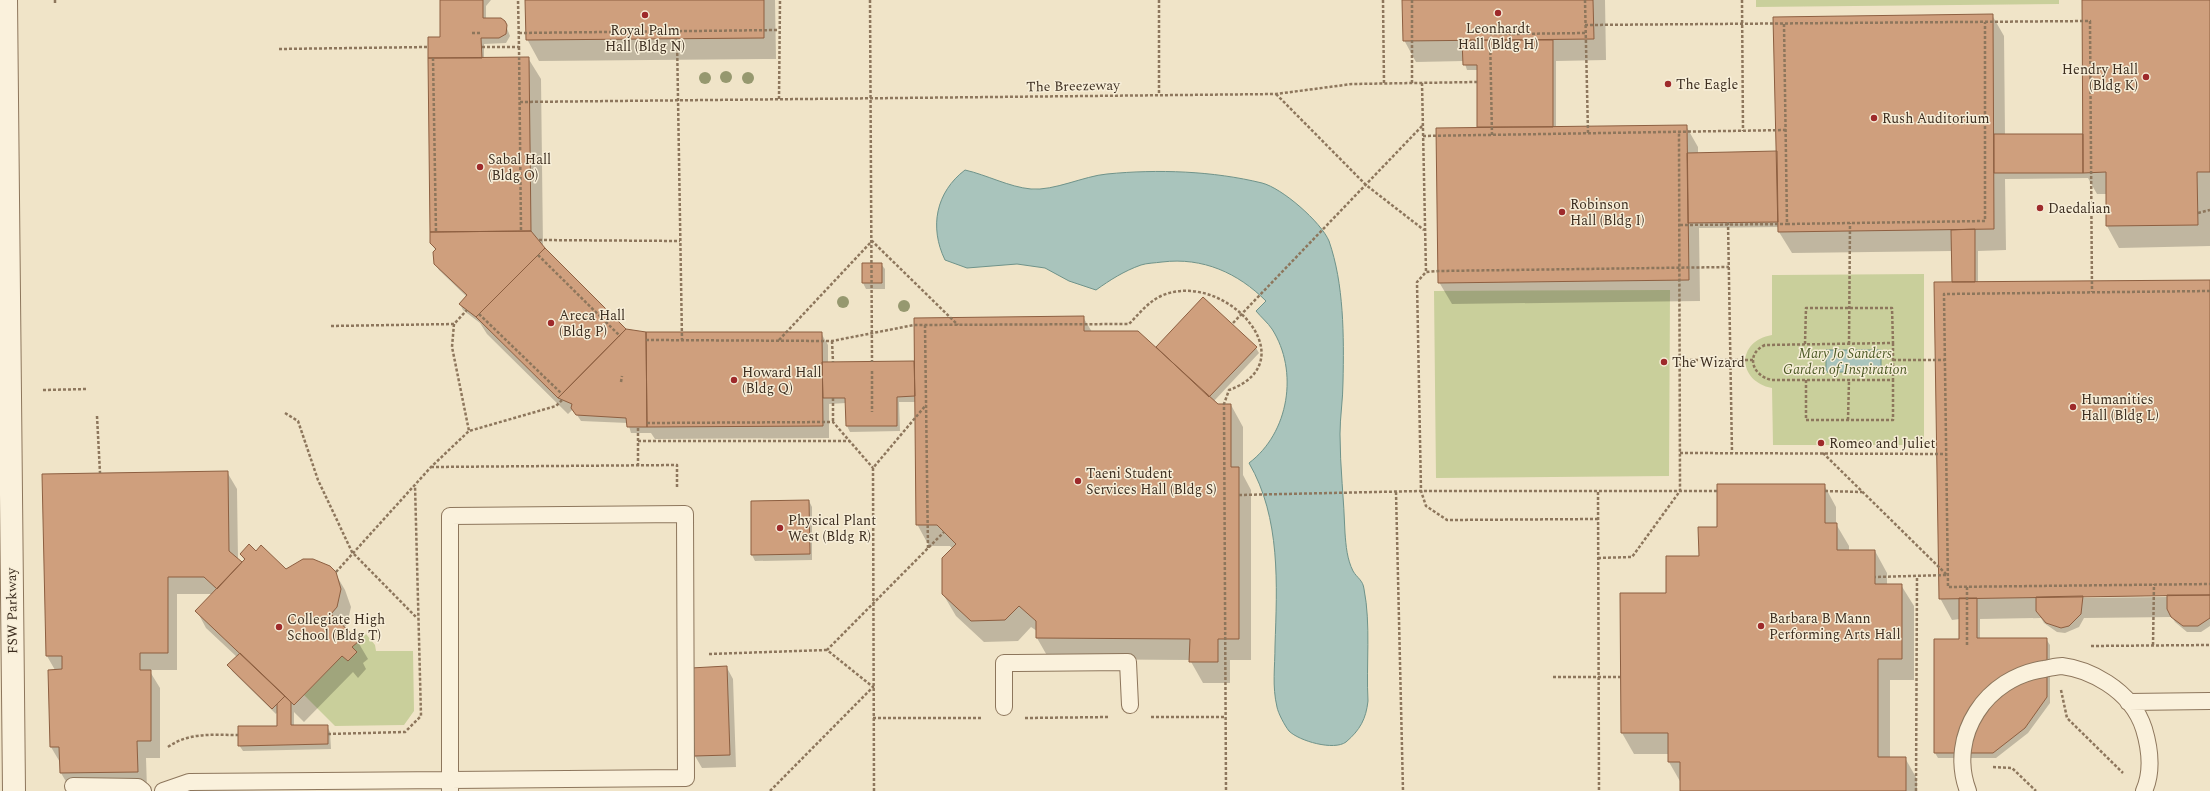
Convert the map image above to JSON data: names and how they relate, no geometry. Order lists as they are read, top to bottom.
{
  "streets": {
    "street": ["FSW Parkway"],
    "path": ["The Breezeway"]
  },
  "parks": ["Mary Jo Sanders Garden of Inspiration"],
  "places": [
    "Leonhardt Hall (Bldg H)",
    "Royal Palm Hall (Bldg N)",
    "Hendry Hall (Bldg K)",
    "The Eagle",
    "Rush Auditorium",
    "Sabal Hall (Bldg O)",
    "Daedalian",
    "Robinson Hall (Bldg I)",
    "Areca Hall (Bldg P)",
    "The Wizard",
    "Howard Hall (Bldg Q)",
    "Humanities Hall (Bldg L)",
    "Romeo and Juliet",
    "Taeni Student Services Hall (Bldg S)",
    "Physical Plant West (Bldg R)",
    "Barbara B Mann Performing Arts Hall",
    "Collegiate High School (Bldg T)"
  ]
}
